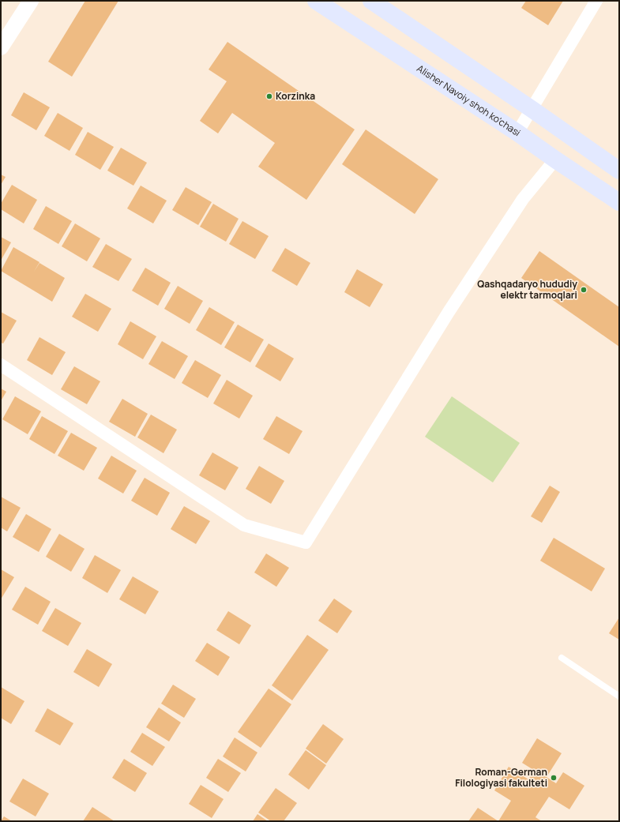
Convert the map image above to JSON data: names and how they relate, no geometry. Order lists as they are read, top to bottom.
{
  "streets": {
    "main road": ["Alisher Navoiy shoh ko'chasi"]
  },
  "places": ["Korzinka", "Qashqadaryo hududiy elektr tarmoqlari", "Roman-German Filologiyasi fakulteti"]
}
